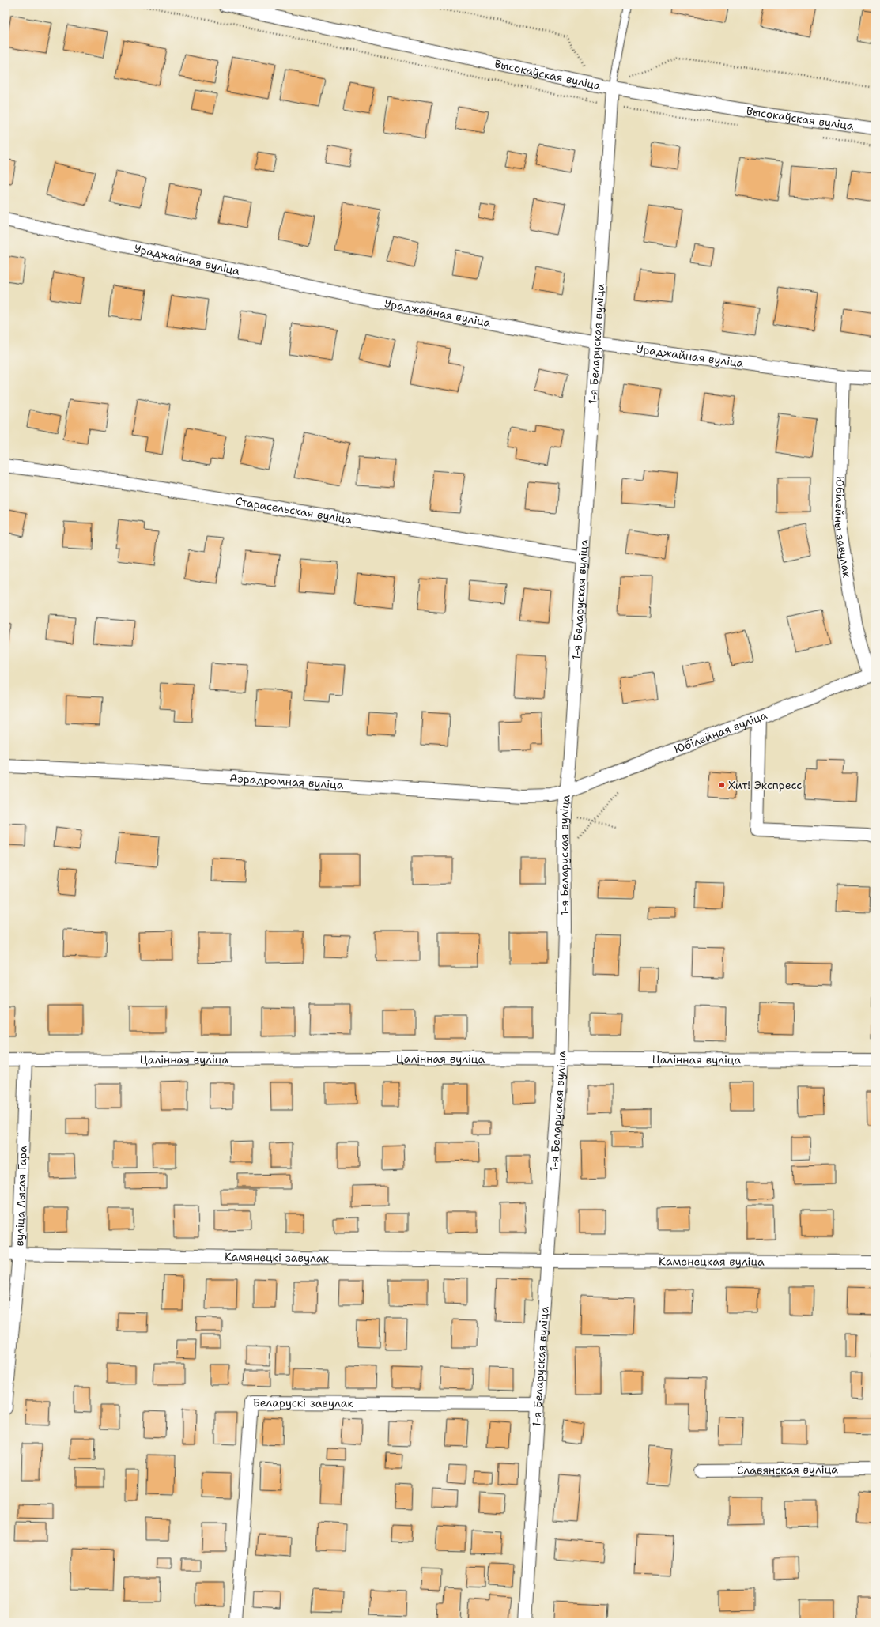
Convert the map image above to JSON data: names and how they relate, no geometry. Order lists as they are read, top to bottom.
{
  "streets": {
    "street": [
      "Высокаўская вуліца",
      "Ураджайная вуліца",
      "1-я Беларуская вуліца",
      "Старасельская вуліца",
      "Юбілейны завулак",
      "Юбілейная вуліца",
      "Аэрадромная вуліца",
      "Цалінная вуліца",
      "вуліца Лысая Гара",
      "Камянецкі завулак",
      "Каменецкая вуліца",
      "Беларускі завулак",
      "Славянская вуліца"
    ]
  },
  "crossings": [
    ["Высокаўская вуліца", "1-я Беларуская вуліца"],
    ["Ураджайная вуліца", "1-я Беларуская вуліца"],
    ["Ураджайная вуліца", "Юбілейны завулак"],
    ["1-я Беларуская вуліца", "Старасельская вуліца"],
    ["1-я Беларуская вуліца", "Юбілейная вуліца"],
    ["1-я Беларуская вуліца", "Аэрадромная вуліца"],
    ["1-я Беларуская вуліца", "Цалінная вуліца"],
    ["1-я Беларуская вуліца", "Камянецкі завулак"],
    ["1-я Беларуская вуліца", "Каменецкая вуліца"],
    ["1-я Беларуская вуліца", "Беларускі завулак"],
    ["Юбілейны завулак", "Юбілейная вуліца"],
    ["Юбілейная вуліца", "Аэрадромная вуліца"],
    ["Цалінная вуліца", "вуліца Лысая Гара"],
    ["вуліца Лысая Гара", "Камянецкі завулак"],
    ["Камянецкі завулак", "Каменецкая вуліца"]
  ],
  "places": ["Хит! Экспресс"]
}
